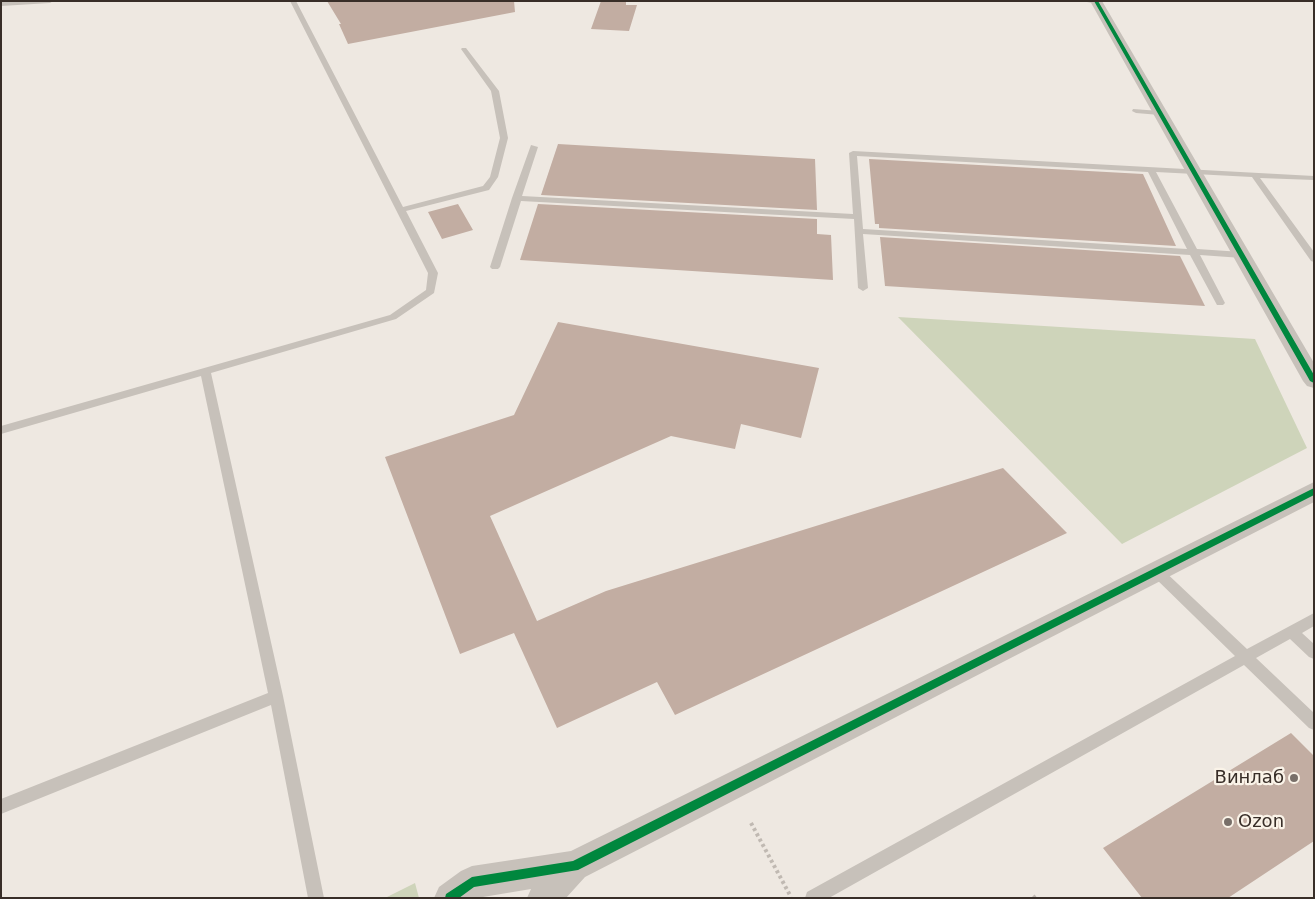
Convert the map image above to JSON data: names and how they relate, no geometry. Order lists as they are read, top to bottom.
{
  "places": ["Винлаб", "Ozon"]
}
